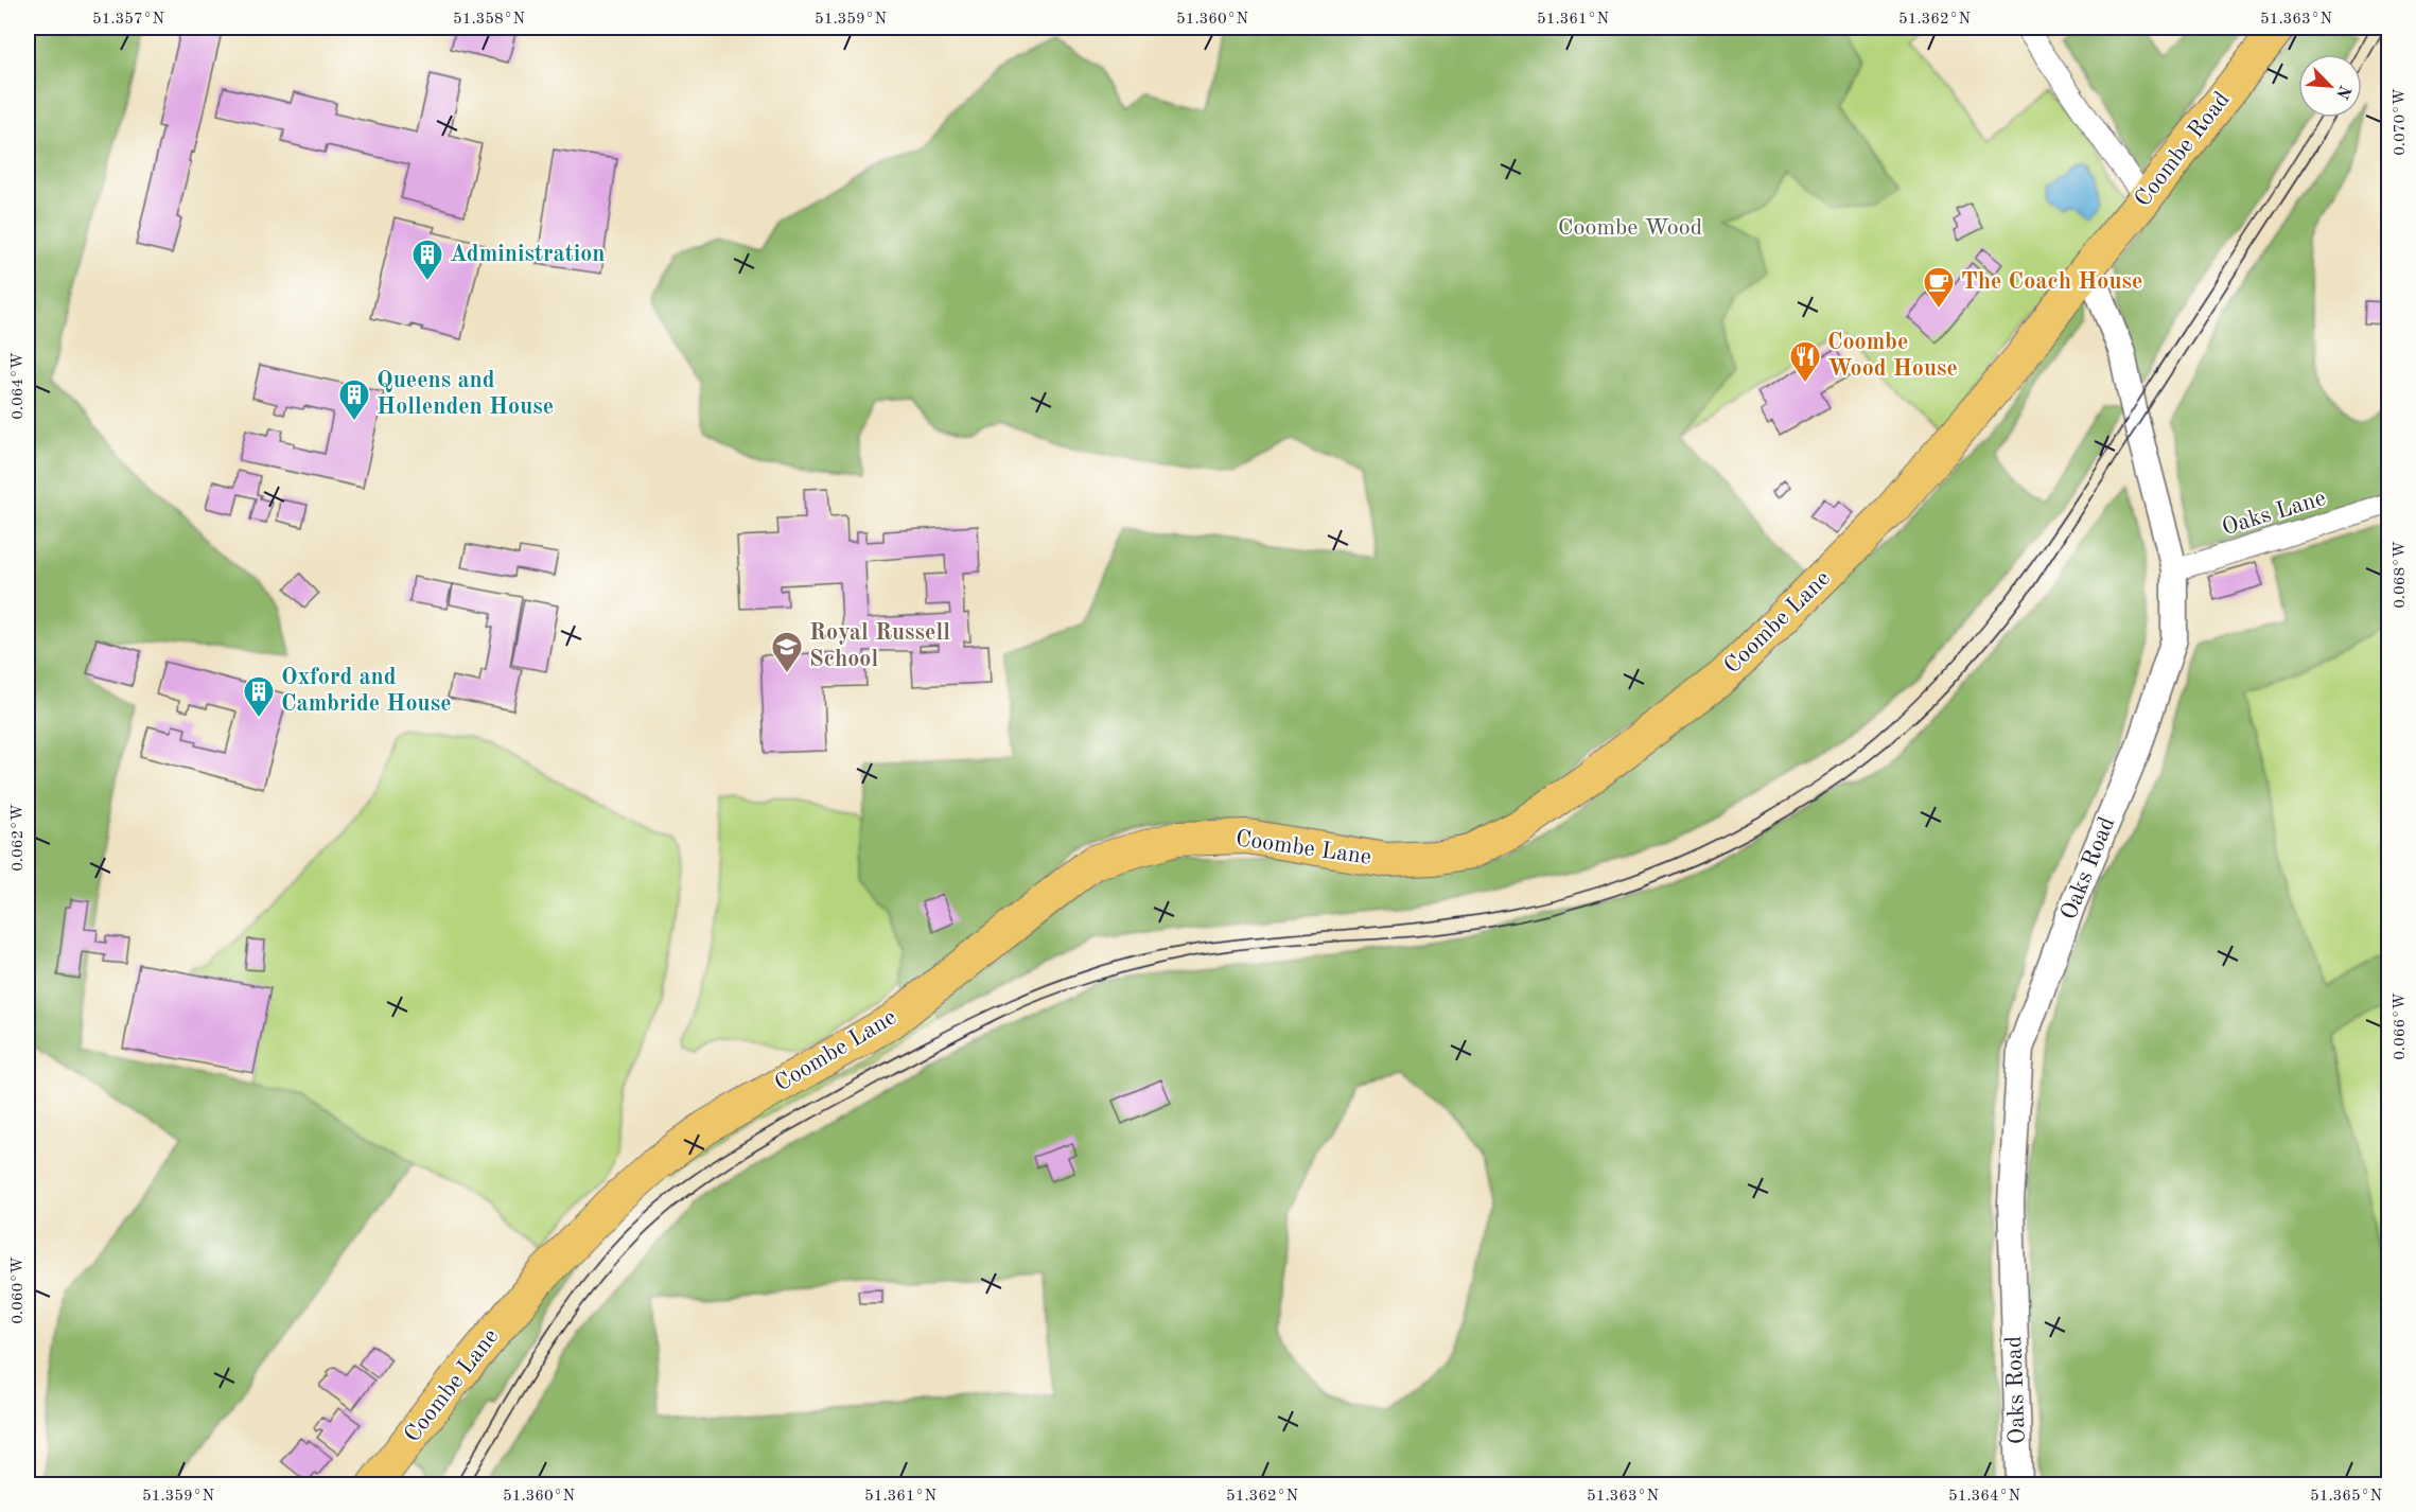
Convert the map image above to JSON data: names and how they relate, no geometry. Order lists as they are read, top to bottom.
{
  "streets": {
    "main road": ["Coombe Road", "Coombe Lane"],
    "street": ["Oaks Lane", "Oaks Road"]
  },
  "crossings": [
    ["Coombe Road", "Coombe Lane"],
    ["Coombe Road", "Oaks Road"],
    ["Oaks Lane", "Oaks Road"],
    ["Coombe Lane", "Oaks Road"]
  ],
  "parks": ["Coombe Wood"],
  "places": {
    "building": ["Administration", "Queens and Hollenden House", "Oxford and Cambride House"],
    "cafe": ["The Coach House"],
    "restaurant": ["Coombe Wood House"],
    "school or university": ["Royal Russell School"]
  },
  "north": "bottom right",
  "coordinates": [
    "51.357°N",
    "51.358°N",
    "51.359°N",
    "51.360°N",
    "51.361°N",
    "51.362°N",
    "51.363°N",
    "0.070°W",
    "0.064°W",
    "0.068°W",
    "0.062°W",
    "0.066°W",
    "0.060°W",
    "51.364°N",
    "51.365°N"
  ]
}
